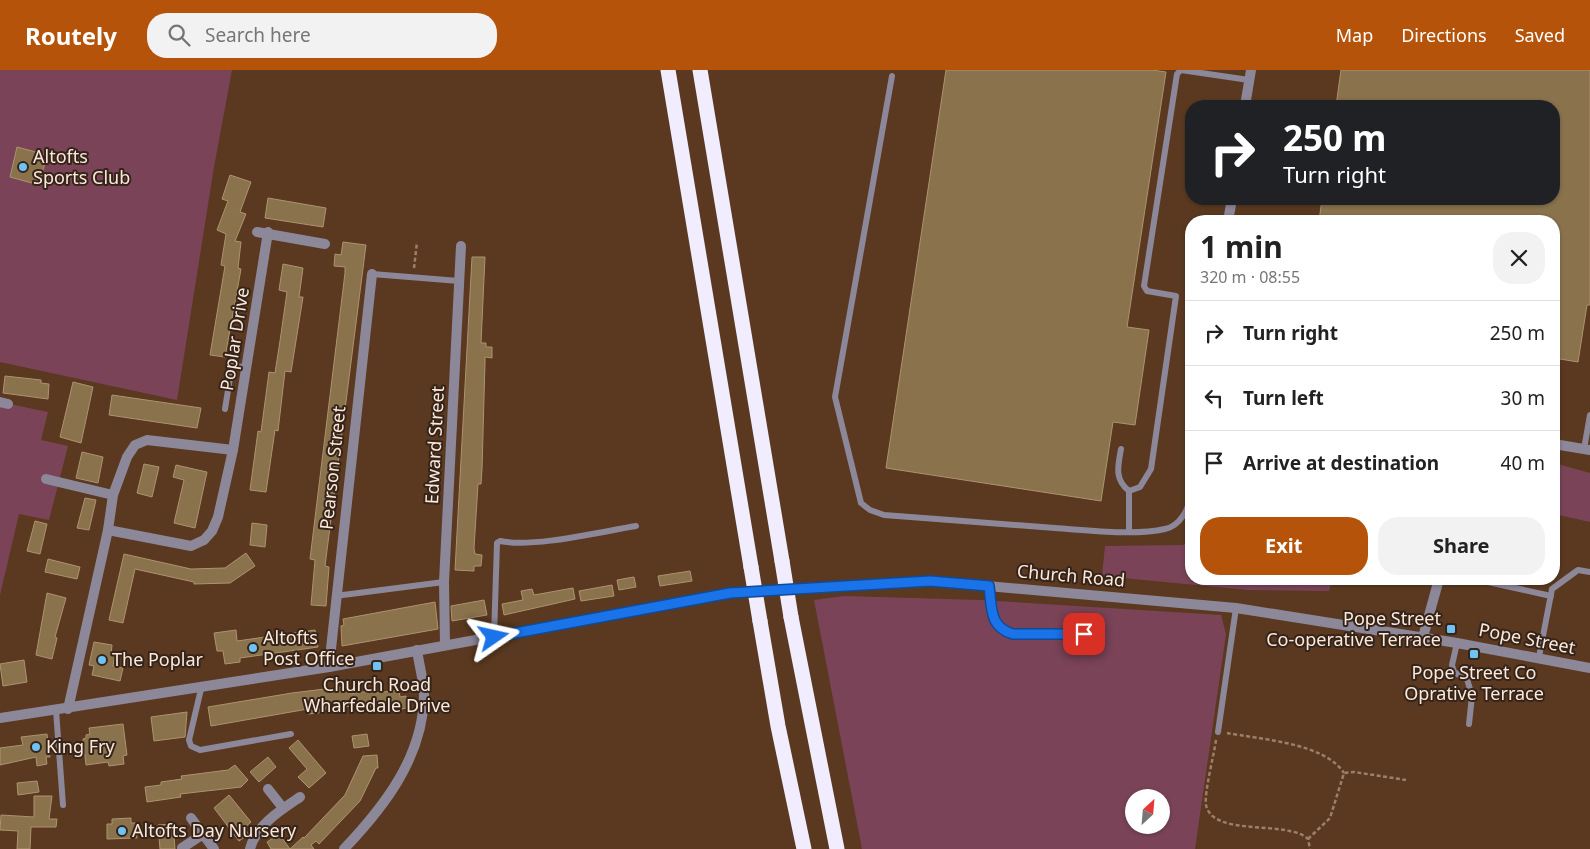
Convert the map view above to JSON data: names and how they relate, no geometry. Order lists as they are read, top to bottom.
{
  "streets": {
    "street": [
      "Poplar Drive",
      "Edward Street",
      "Pearson Street",
      "Church Road",
      "Pope Street"
    ]
  },
  "crossings": [
    ["Edward Street", "Church Road"],
    ["Pearson Street", "Church Road"],
    ["Church Road", "Pope Street"]
  ],
  "places": {
    "other": [
      "Altofts Sports Club",
      "Altofts Post Office",
      "The Poplar",
      "King Fry",
      "Altofts Day Nursery"
    ],
    "transit": ["Pope Street Co-operative Terrace", "Pope Street Co Oprative Terrace", "Church Road Wharfedale Drive"]
  },
  "north": "top right",
  "page": {
    "header": "Routely",
    "search": "Search here",
    "nav": ["Map", "Directions", "Saved"],
    "turn": ["250 m", "Turn right"],
    "heading": ["1 min", "320 m · 08:55"],
    "list": [
      {
        "name": "Turn right",
        "value": "250 m"
      },
      {
        "name": "Turn left",
        "value": "30 m"
      },
      {
        "name": "Arrive at destination",
        "value": "40 m"
      }
    ],
    "buttons": ["Exit", "Share"]
  }
}
